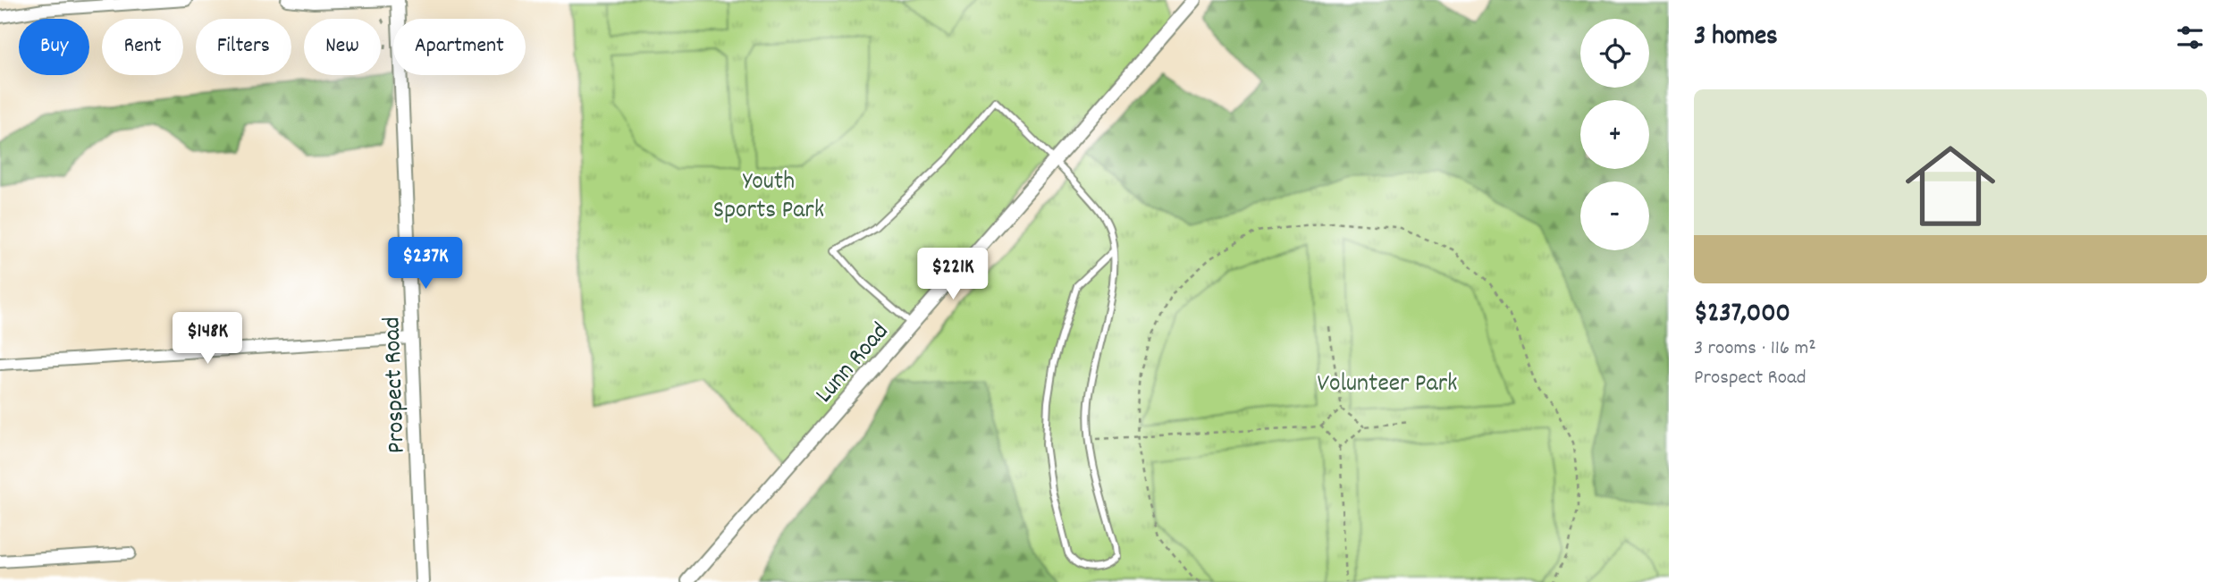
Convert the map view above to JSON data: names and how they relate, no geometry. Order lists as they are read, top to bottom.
{
  "streets": {
    "street": ["Lunn Road", "Prospect Road"]
  },
  "parks": ["Youth Sports Park", "Volunteer Park"],
  "page": {
    "heading": "3 homes",
    "map_buttons": ["+", "−"],
    "chip": [
      "Buy",
      "Rent",
      "Filters",
      "New",
      "Apartment"
    ],
    "list": [
      {
        "name": "$237,000",
        "note": "3 rooms · 116 m² · Prospect Road"
      }
    ],
    "price": ["$237K", "$221K", "$148K"]
  }
}
